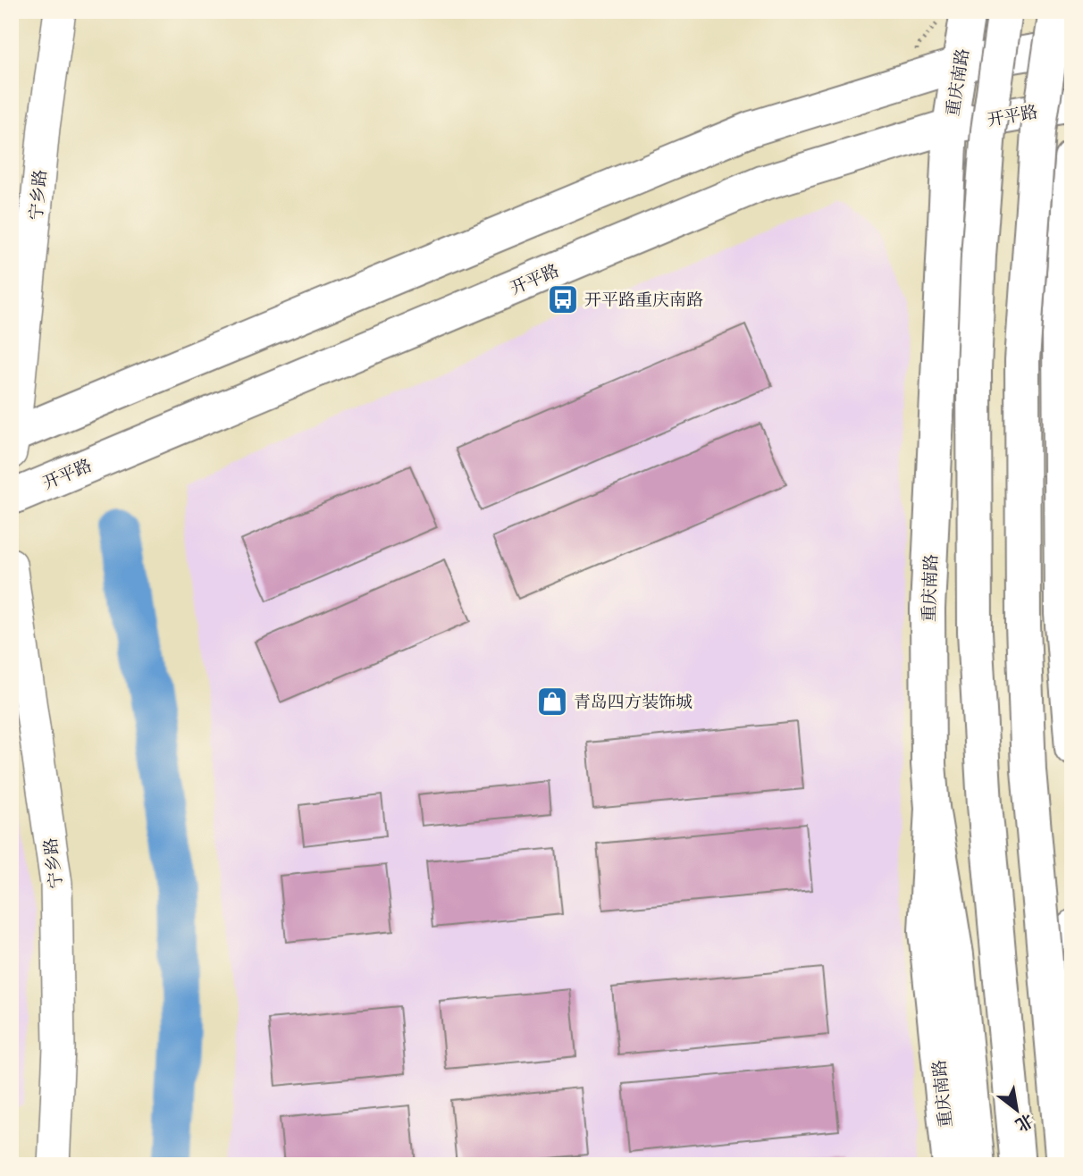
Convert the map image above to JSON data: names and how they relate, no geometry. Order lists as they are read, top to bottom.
{
  "streets": {
    "main road": ["重庆南路", "开平路"],
    "street": ["宁乡路"]
  },
  "crossings": [
    ["重庆南路", "开平路"]
  ],
  "places": {
    "bus stop": ["开平路重庆南路"],
    "shop": ["青岛四方装饰城"]
  },
  "north": "bottom right"
}
